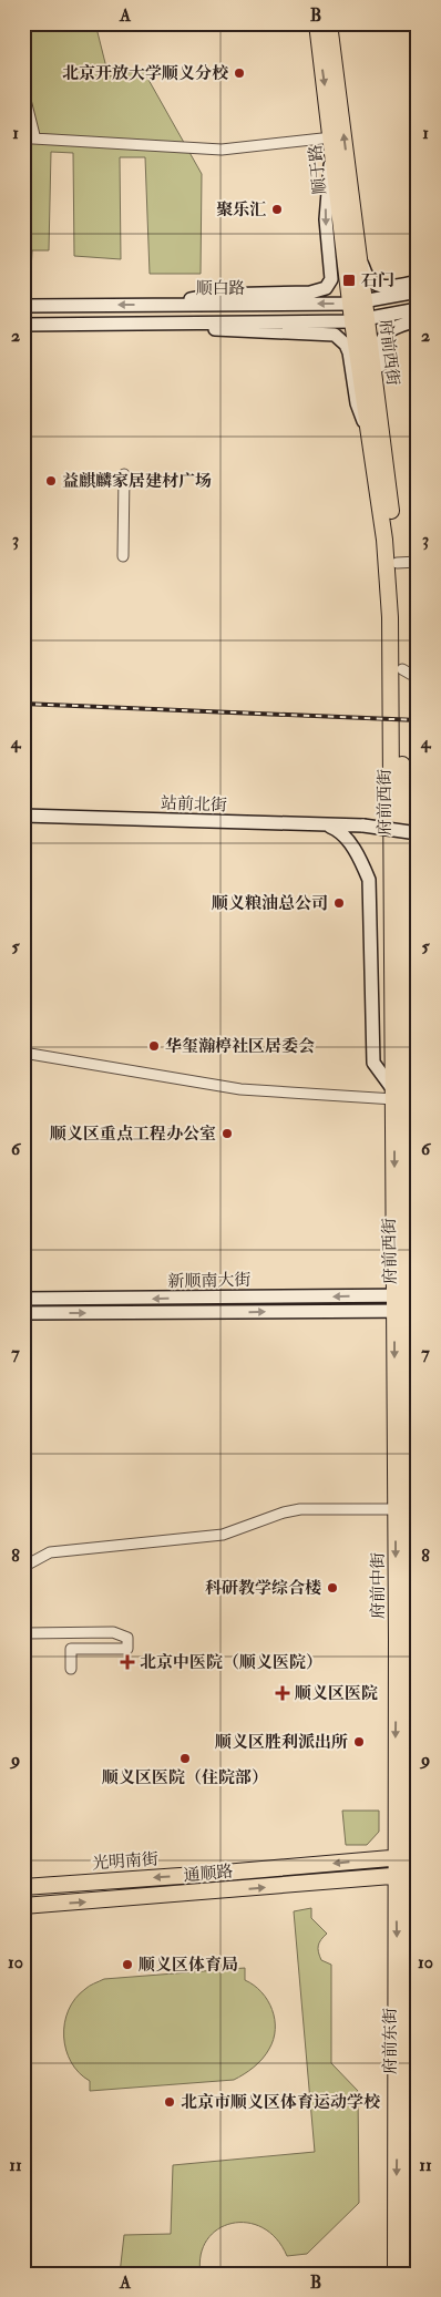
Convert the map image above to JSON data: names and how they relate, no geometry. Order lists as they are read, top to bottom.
{
  "streets": {
    "main road": [
      "顺于路",
      "顺白路",
      "府前西街",
      "站前北街",
      "新顺南大街",
      "府前中街",
      "光明南街",
      "通顺路",
      "府前东街"
    ]
  },
  "crossings": [
    ["顺于路", "顺白路"],
    ["顺于路", "府前西街"],
    ["顺白路", "府前西街"],
    ["府前西街", "新顺南大街"],
    ["府前西街", "府前中街"],
    ["新顺南大街", "府前中街"],
    ["府前中街", "光明南街"],
    ["府前中街", "通顺路"],
    ["府前中街", "府前东街"],
    ["通顺路", "府前东街"]
  ],
  "one_way": ["光明南街", "通顺路"],
  "places": {
    "other": [
      "北京开放大学顺义分校",
      "聚乐汇",
      "益麒麟家居建材广场",
      "顺义粮油总公司",
      "华玺瀚楟社区居委会",
      "顺义区重点工程办公室",
      "科研教学综合楼",
      "顺义区胜利派出所",
      "顺义区医院（住院部）",
      "顺义区体育局",
      "北京市顺义区体育运动学校"
    ],
    "transit": ["石门"],
    "health": ["北京中医院（顺义医院）", "顺义区医院"]
  },
  "grid": {
    "columns": ["A", "B"],
    "rows": [
      "1",
      "2",
      "3",
      "4",
      "5",
      "6",
      "7",
      "8",
      "9",
      "10",
      "11"
    ]
  }
}
